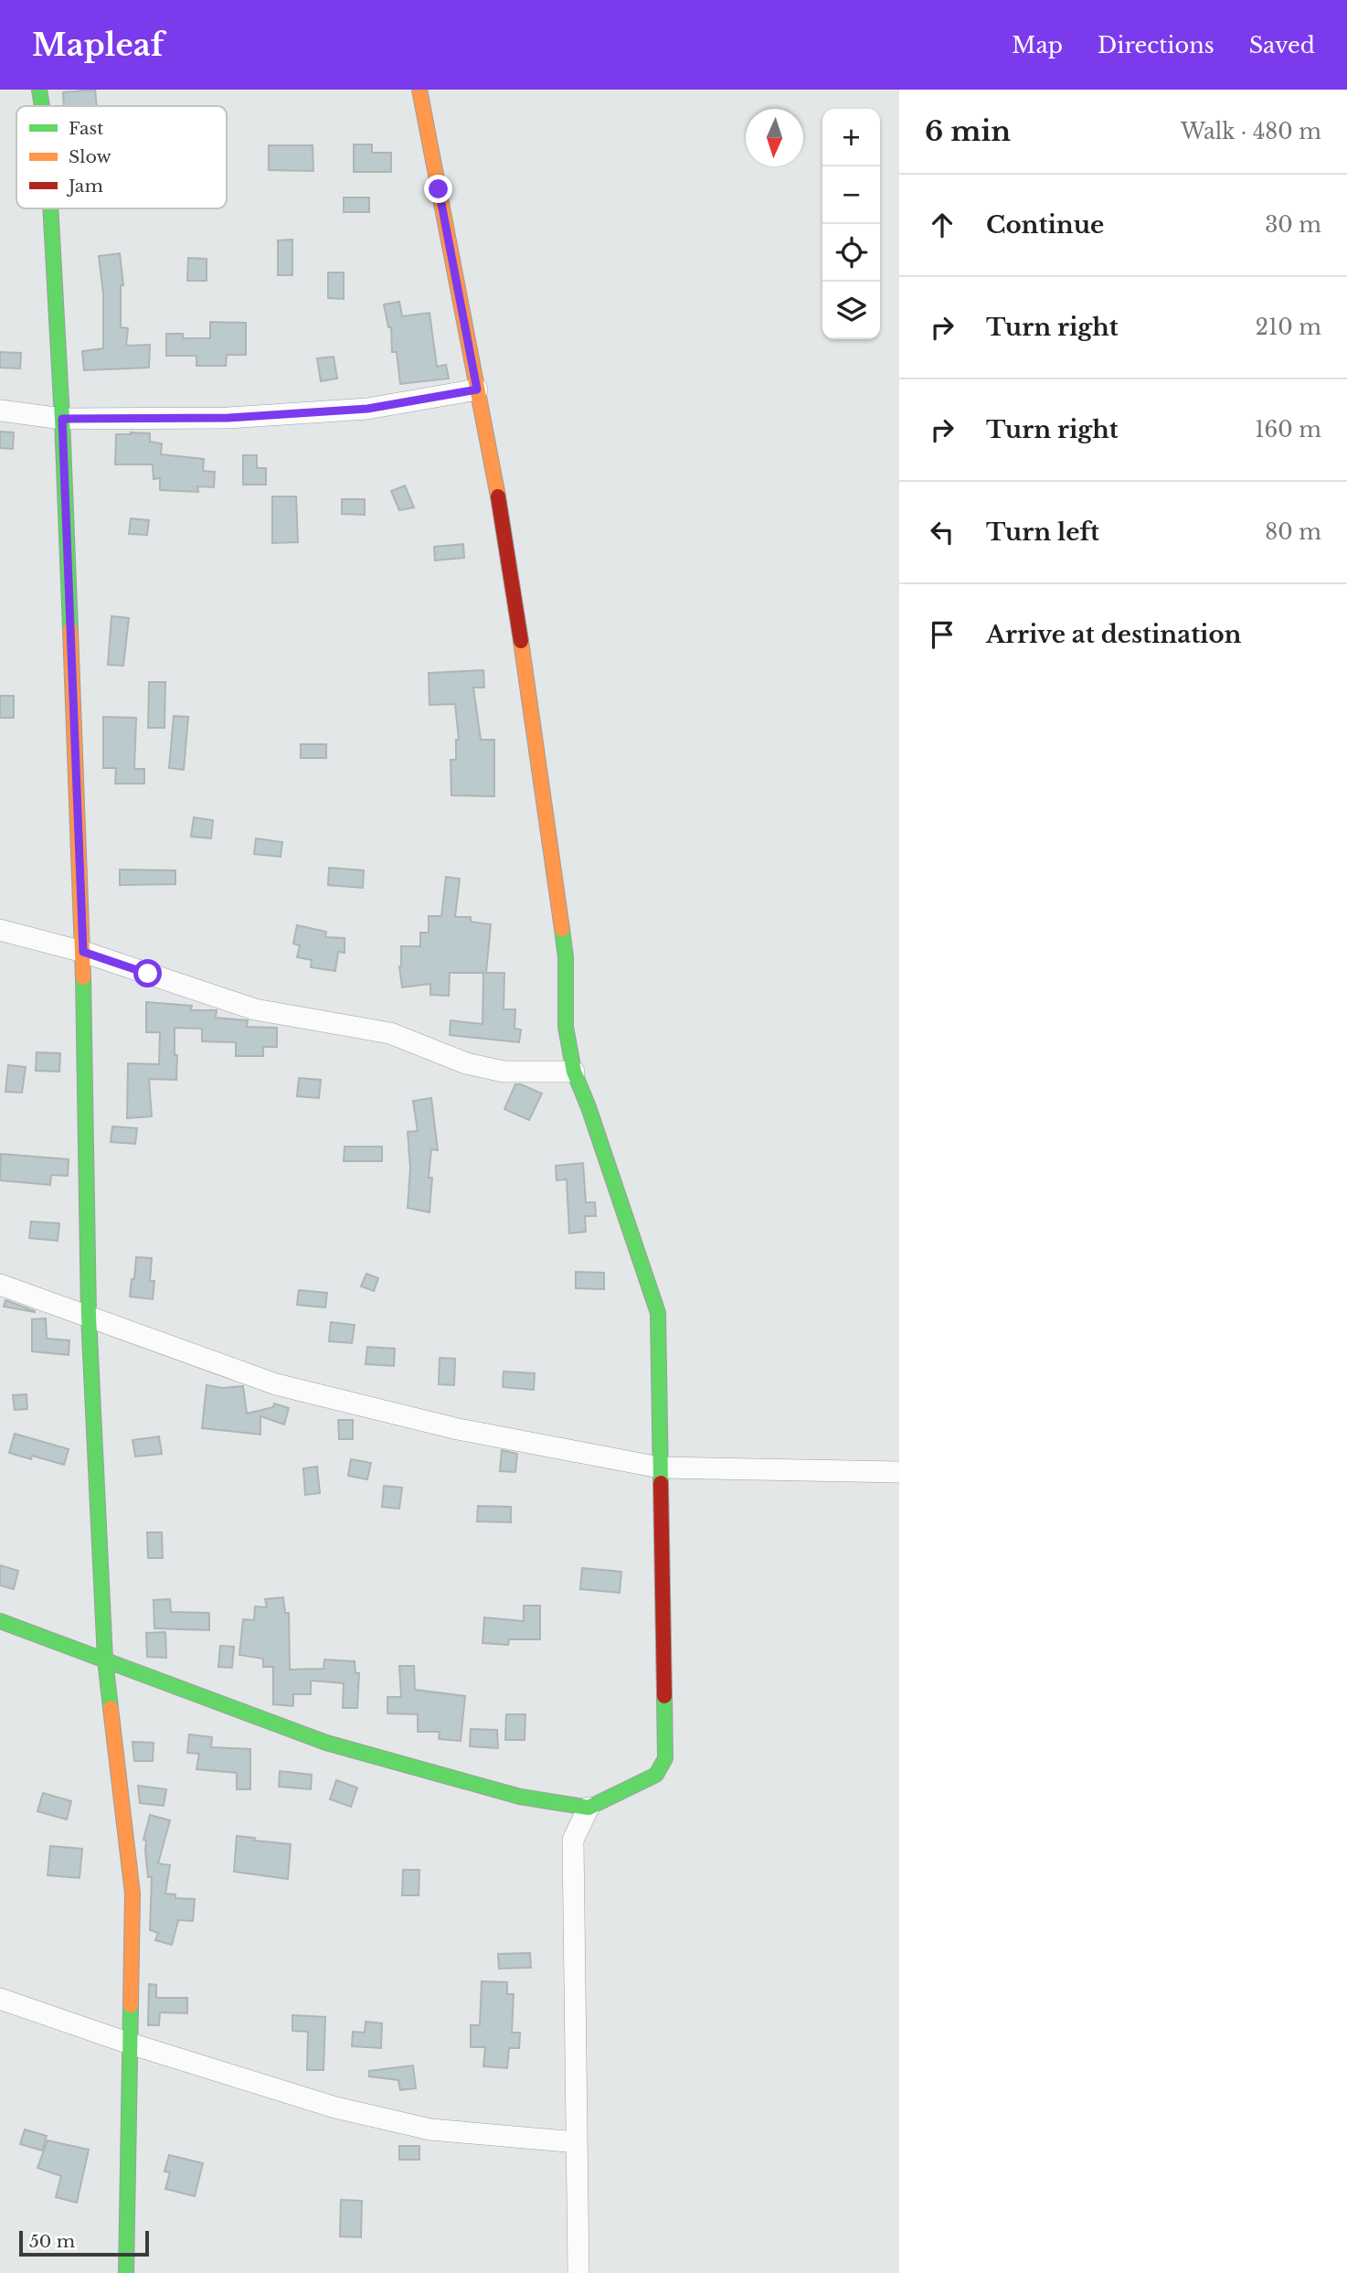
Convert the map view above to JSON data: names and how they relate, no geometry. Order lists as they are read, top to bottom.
{
  "legend": ["Fast", "Slow", "Jam"],
  "scale_bar": "50 m",
  "north": "bottom",
  "page": {
    "header": "Mapleaf",
    "nav": ["Map", "Directions", "Saved"],
    "heading": ["6 min", "Walk · 480 m"],
    "map_buttons": ["+", "−"],
    "list": [
      ["Continue", "30 m"],
      ["Turn right", "210 m"],
      ["Turn right", "160 m"],
      ["Turn left", "80 m"],
      "Arrive at destination"
    ],
    "scale": "50 m"
  }
}
